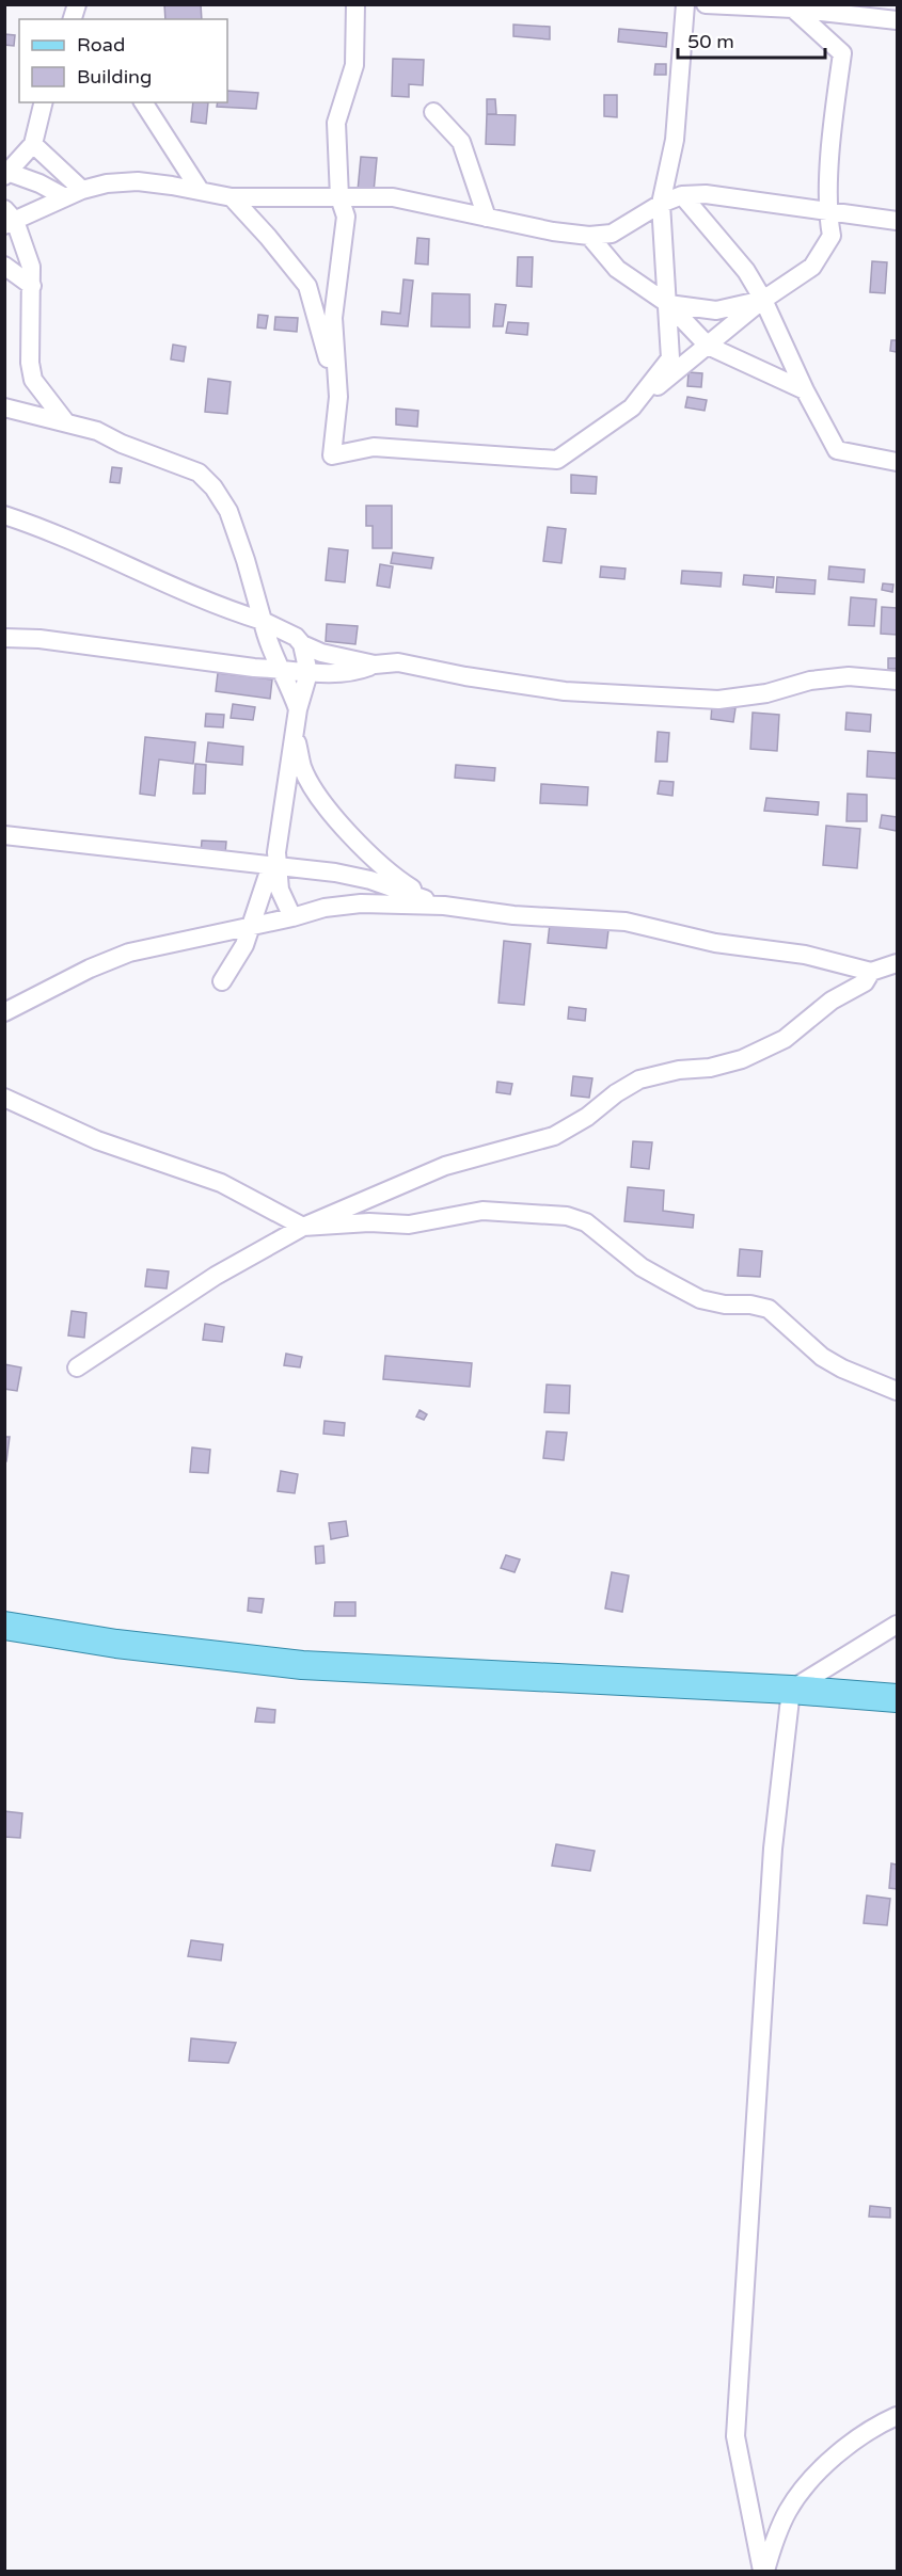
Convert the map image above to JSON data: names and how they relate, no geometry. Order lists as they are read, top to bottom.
{
  "legend": ["Road", "Building"],
  "scale_bar": "50 m"
}
